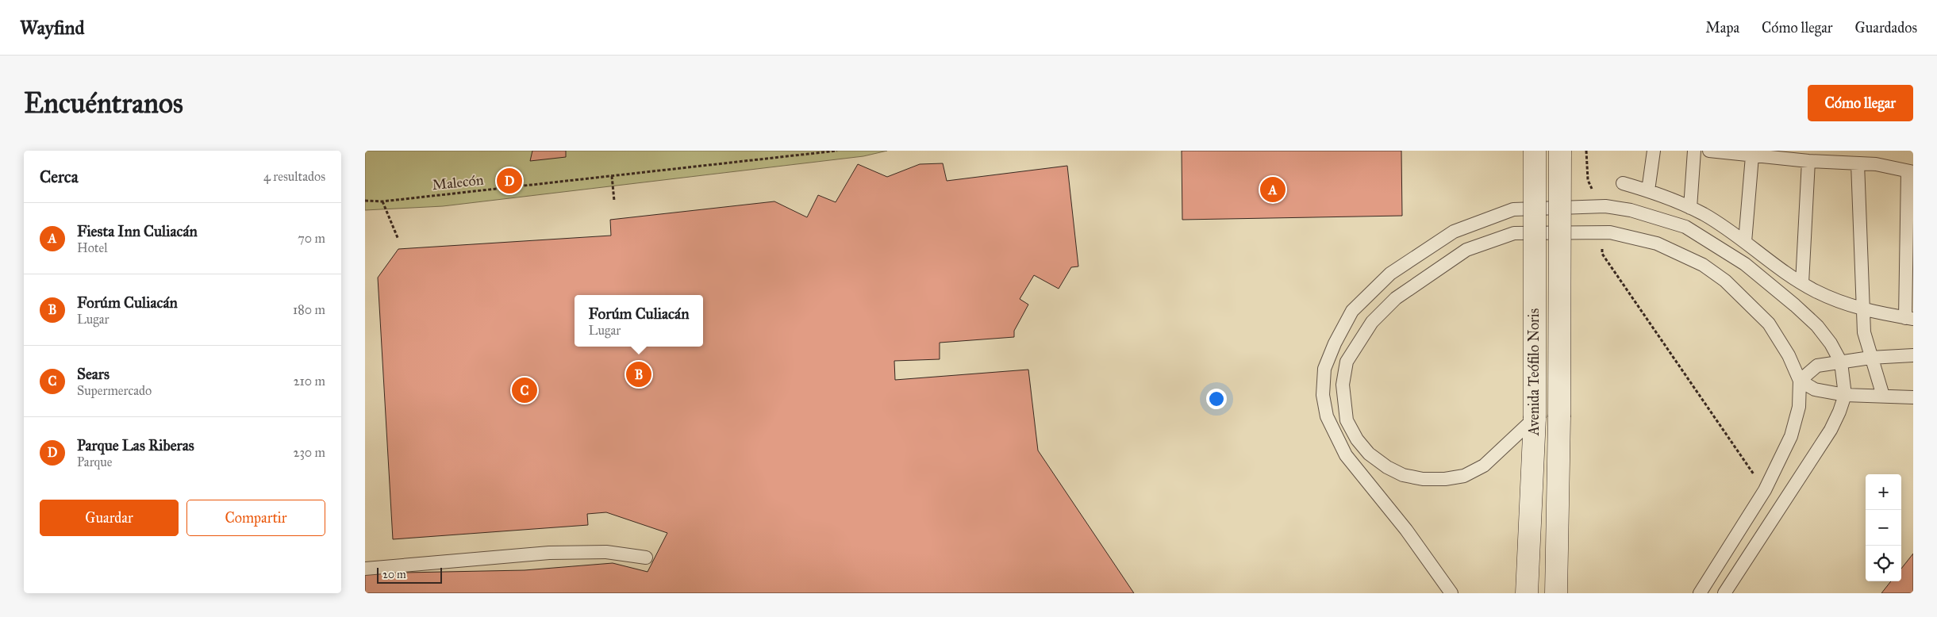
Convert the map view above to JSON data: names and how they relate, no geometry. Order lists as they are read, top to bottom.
{
  "streets": {
    "main road": ["Avenida Teófilo Noris"],
    "path": ["Malecón"]
  },
  "scale_bar": "20 m",
  "page": {
    "header": "Wayfind",
    "nav": ["Mapa", "Cómo llegar", "Guardados"],
    "buttons": [
      "Cómo llegar",
      ["Guardar", "Compartir"]
    ],
    "title": "Encuéntranos",
    "heading": ["Cerca", "4 resultados"],
    "pins": [
      "D",
      "A",
      "B",
      "C"
    ],
    "list": [
      {
        "mark": "A",
        "name": "Fiesta Inn Culiacán",
        "note": "Hotel",
        "value": "70 m"
      },
      {
        "mark": "B",
        "name": "Forúm Culiacán",
        "note": "Lugar",
        "value": "180 m"
      },
      {
        "mark": "C",
        "name": "Sears",
        "note": "Supermercado",
        "value": "210 m"
      },
      {
        "mark": "D",
        "name": "Parque Las Riberas",
        "note": "Parque",
        "value": "230 m"
      }
    ],
    "popup": ["Forúm Culiacán", "Lugar"],
    "map_buttons": ["+", "−"],
    "scale": "20 m"
  }
}
